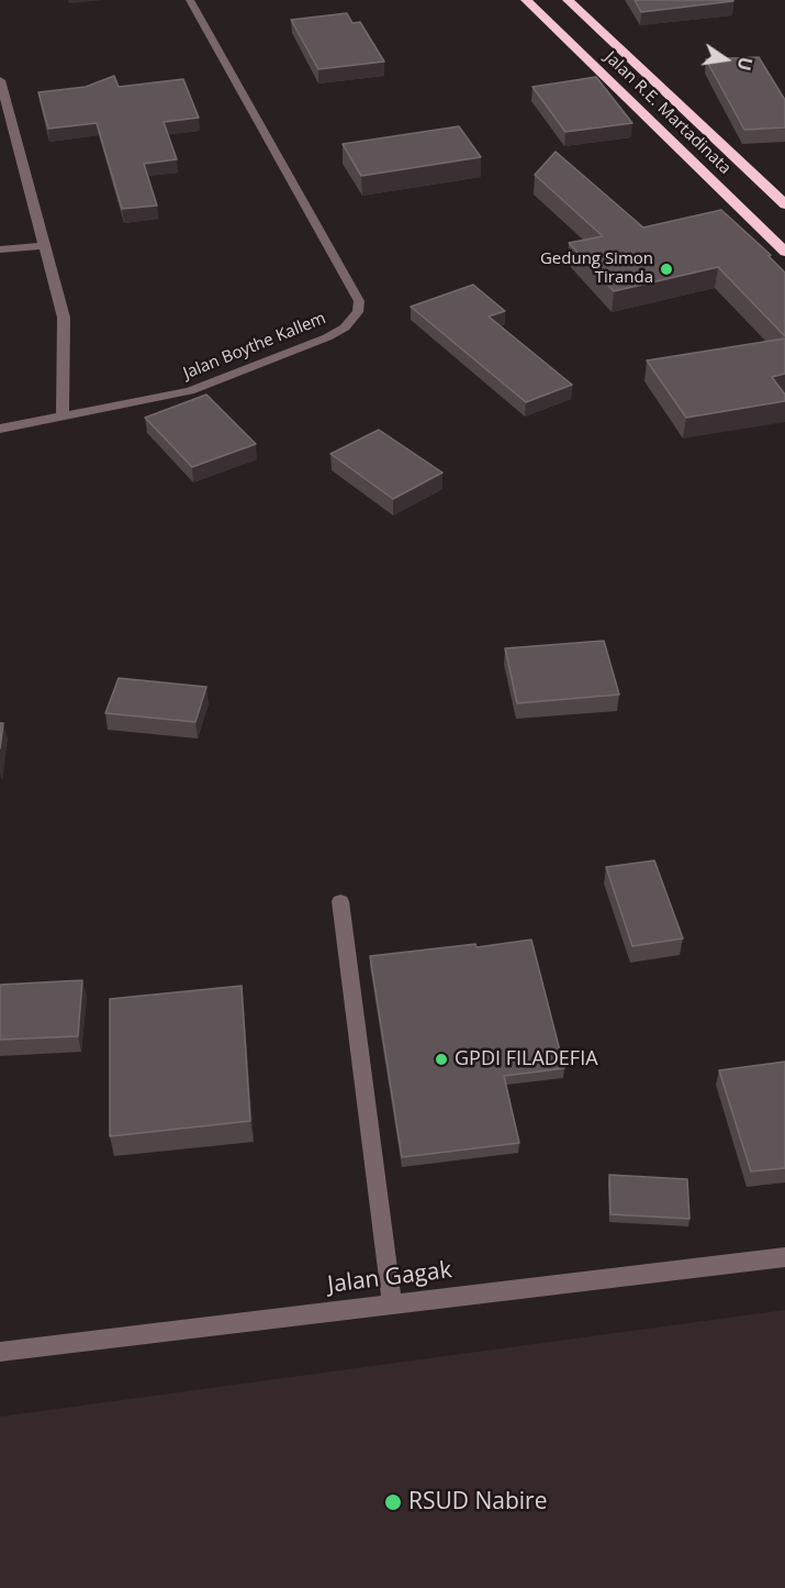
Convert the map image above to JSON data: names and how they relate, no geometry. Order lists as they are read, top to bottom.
{
  "streets": {
    "highway": ["Jalan R.E. Martadinata"],
    "street": ["Jalan Boythe Kallem", "Jalan Gagak"]
  },
  "places": ["Gedung Simon Tiranda", "GPDI FILADEFIA", "RSUD Nabire"],
  "north": "right"
}
